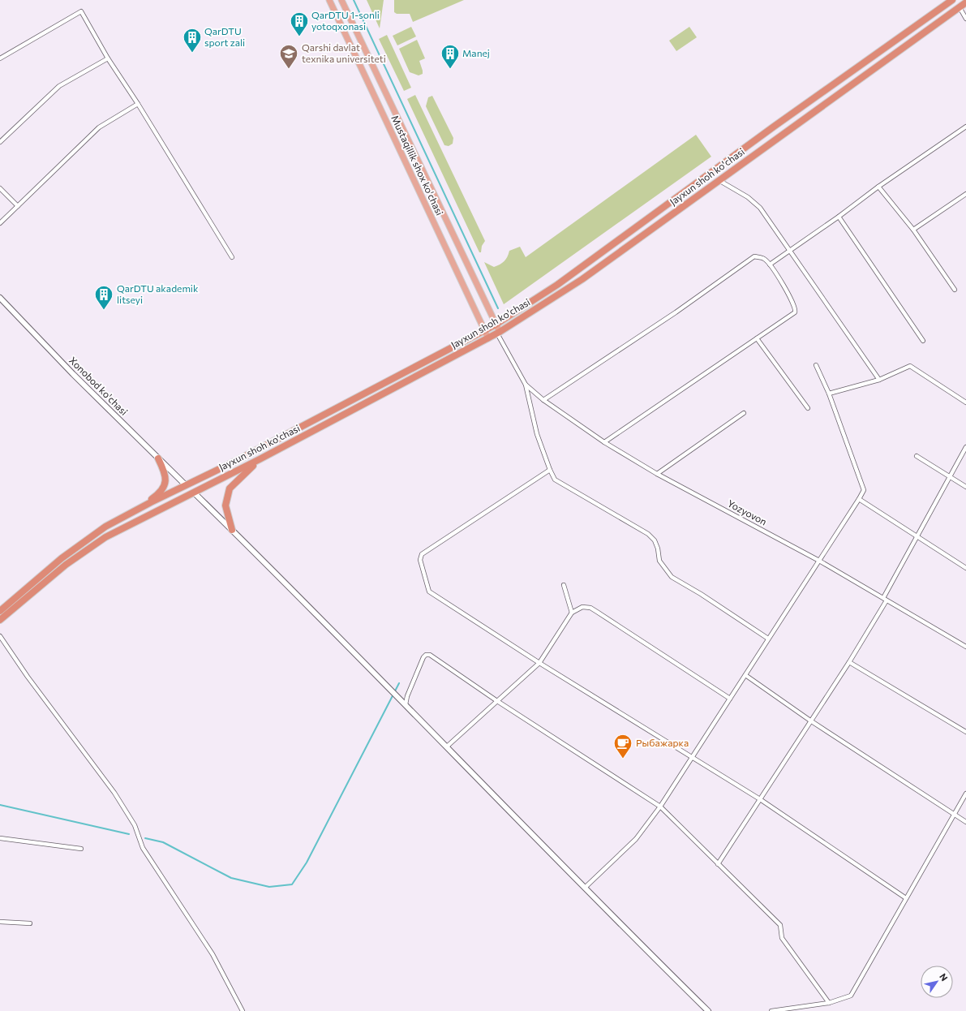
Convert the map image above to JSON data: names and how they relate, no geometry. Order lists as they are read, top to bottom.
{
  "streets": {
    "highway": ["Jayxun shoh ko'chasi"],
    "main road": ["Mustaqillik shox ko'chasi", "Xonobod ko'chasi"],
    "street": ["Yozyovon"]
  },
  "crossings": [
    ["Mustaqillik shox ko'chasi", "Jayxun shoh ko'chasi"],
    ["Jayxun shoh ko'chasi", "Xonobod ko'chasi"]
  ],
  "places": {
    "building": [
      "QarDTU 1-sonli yotoqxonasi",
      "QarDTU sport zali",
      "Manej",
      "QarDTU akademik litseyi"
    ],
    "school or university": ["Qarshi davlat texnika universiteti"],
    "cafe": ["Рыбажарка"]
  },
  "north": "top right"
}
